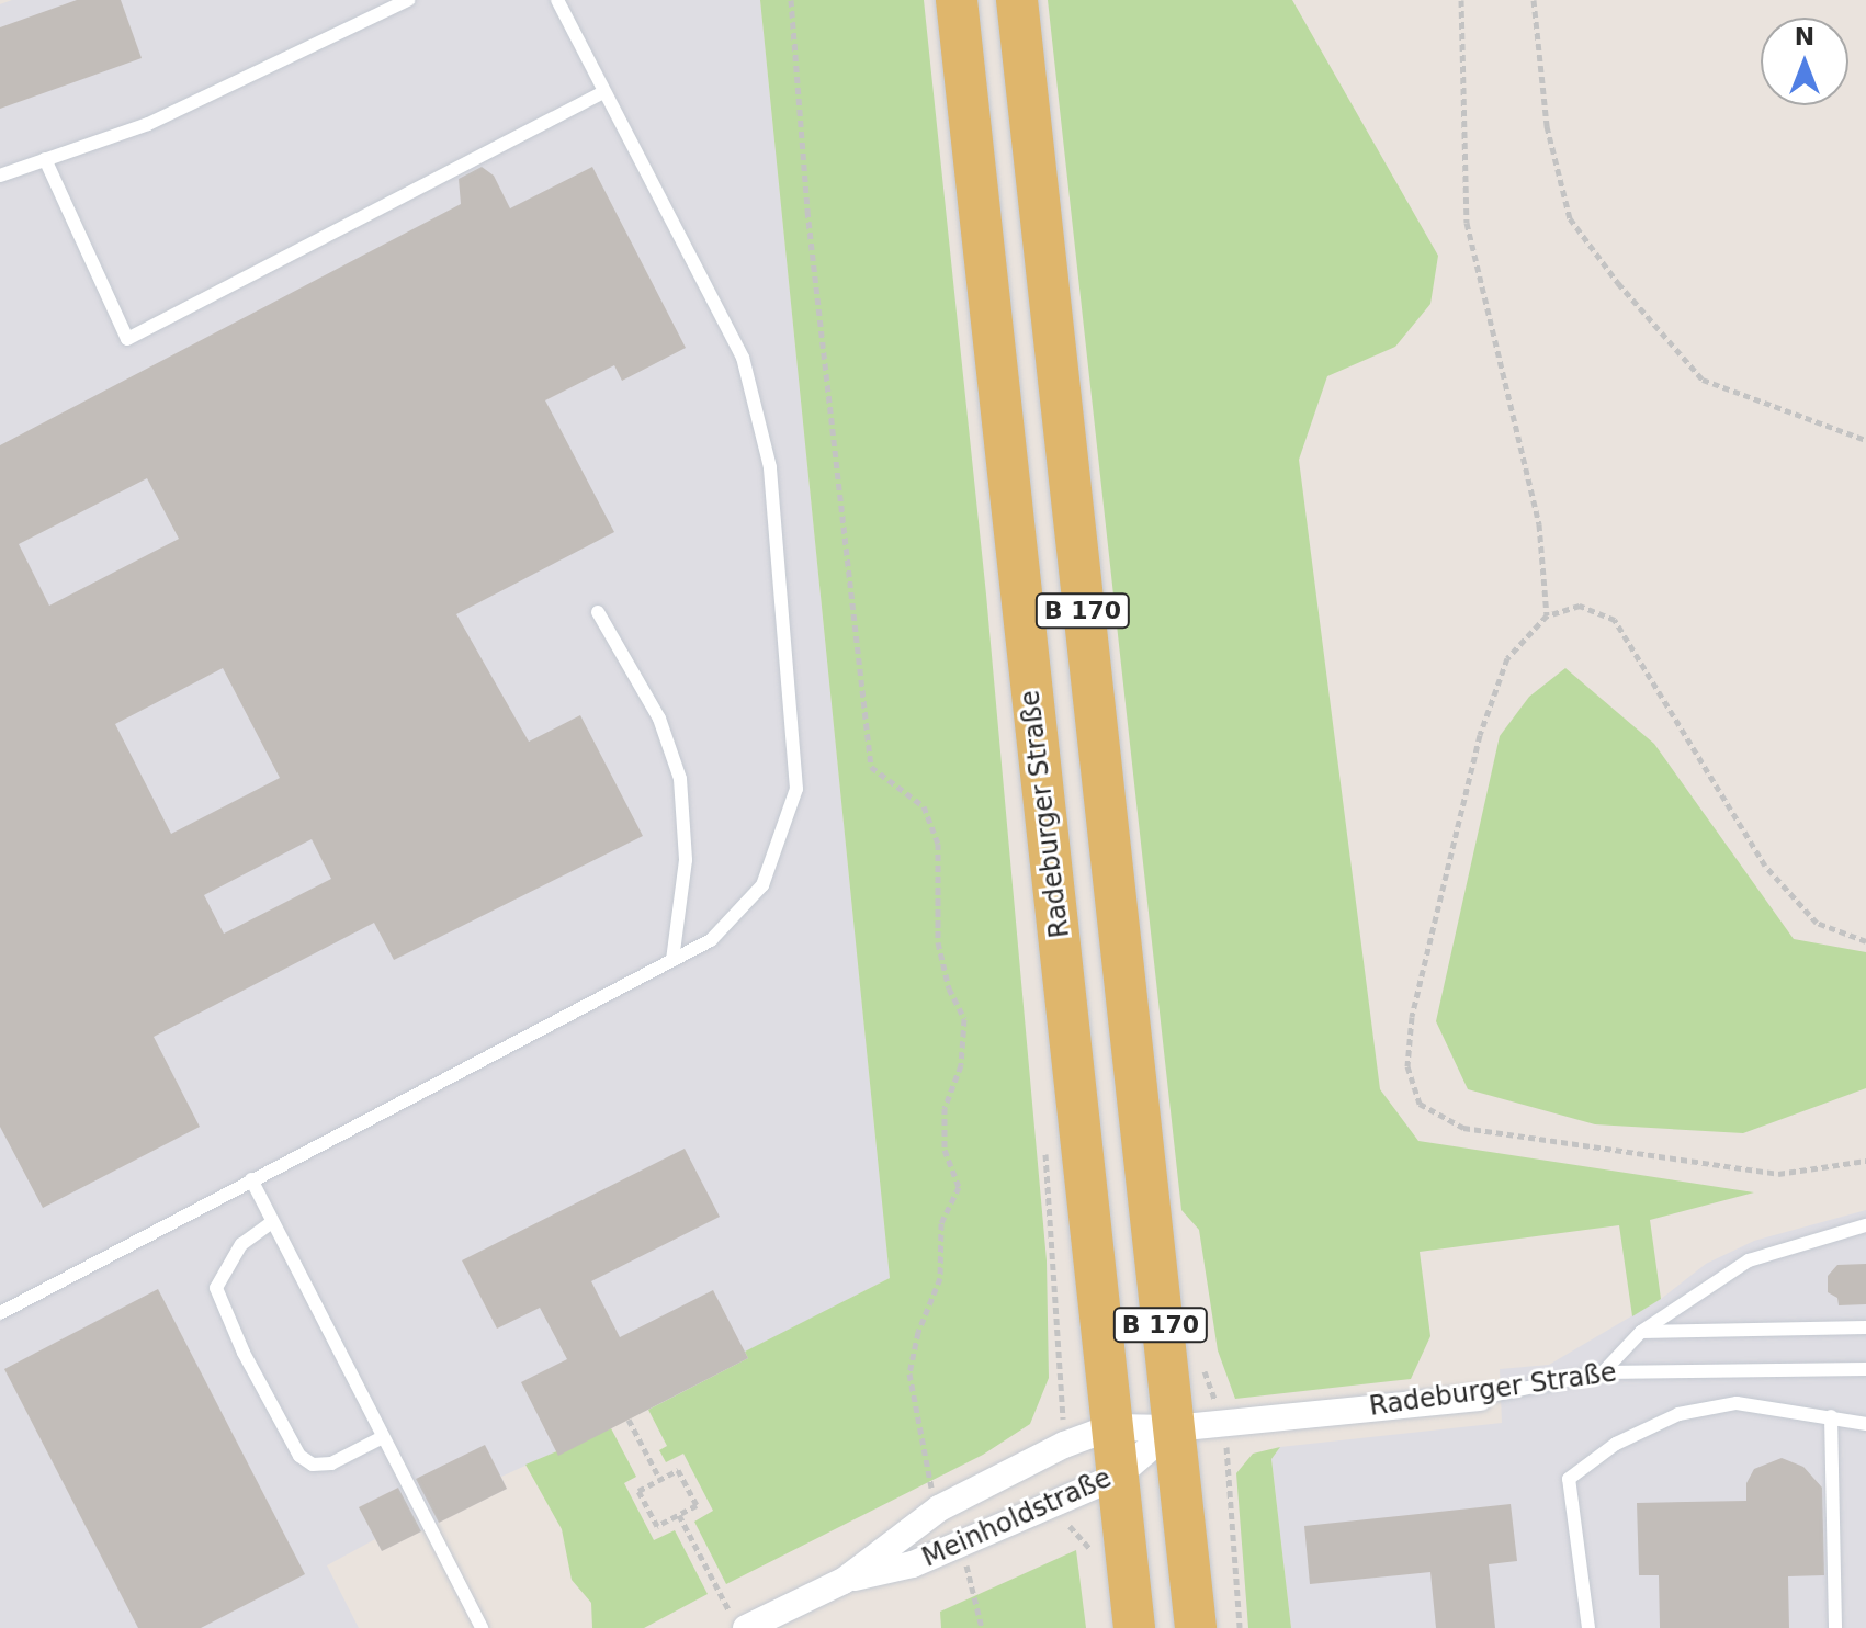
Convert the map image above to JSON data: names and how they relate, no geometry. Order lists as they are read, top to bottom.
{
  "streets": {
    "main road": ["B 170", "Radeburger Straße"],
    "street": ["Meinholdstraße"]
  },
  "crossings": [
    ["B 170", "Radeburger Straße"],
    ["B 170", "Meinholdstraße"],
    ["Radeburger Straße", "Meinholdstraße"]
  ],
  "north": "top"
}
